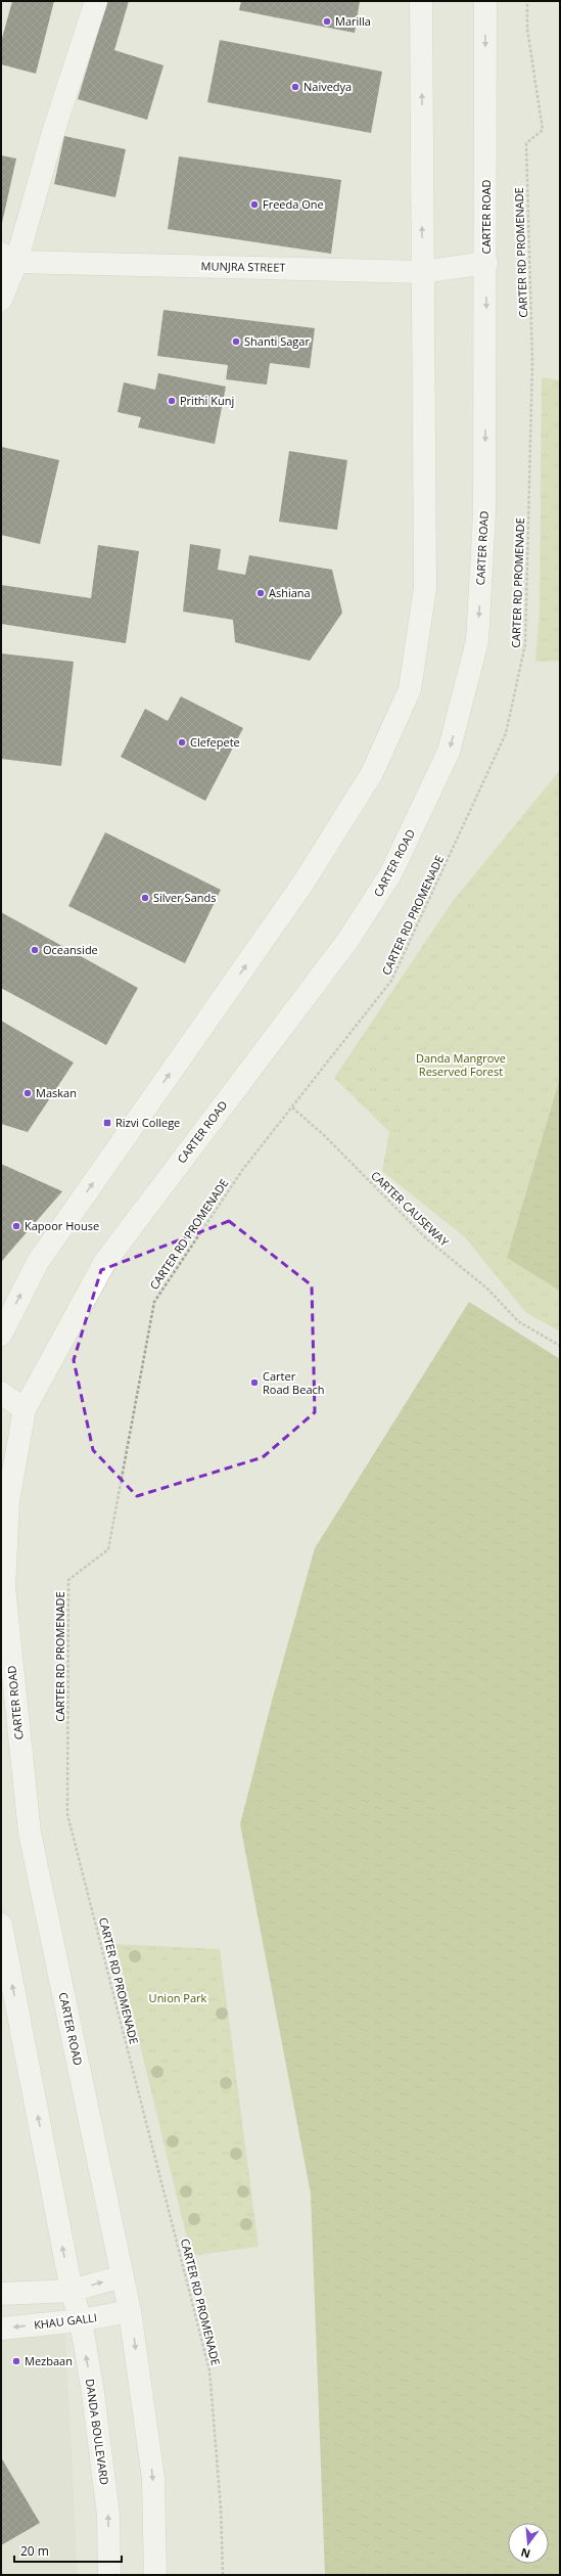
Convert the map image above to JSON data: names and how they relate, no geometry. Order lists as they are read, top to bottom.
{
  "streets": {
    "main road": [
      "CARTER ROAD",
      "MUNJRA STREET",
      "KHAU GALLI",
      "DANDA BOULEVARD"
    ],
    "path": ["CARTER RD PROMENADE", "CARTER CAUSEWAY"]
  },
  "crossings": [
    ["CARTER ROAD", "MUNJRA STREET"],
    ["CARTER ROAD", "KHAU GALLI"],
    ["CARTER RD PROMENADE", "CARTER CAUSEWAY"],
    ["KHAU GALLI", "DANDA BOULEVARD"]
  ],
  "one_way": ["DANDA BOULEVARD"],
  "parks": ["Danda Mangrove Reserved Forest", "Union Park"],
  "places": {
    "other": [
      "Marilla",
      "Naivedya",
      "Freeda One",
      "Shanti Sagar",
      "Prithi Kunj",
      "Ashiana",
      "Clefepete",
      "Silver Sands",
      "Oceanside",
      "Maskan",
      "Kapoor House",
      "Carter Road Beach",
      "Mezbaan"
    ],
    "transit": ["Rizvi College"]
  },
  "scale_bar": "20 m",
  "north": "bottom"
}
